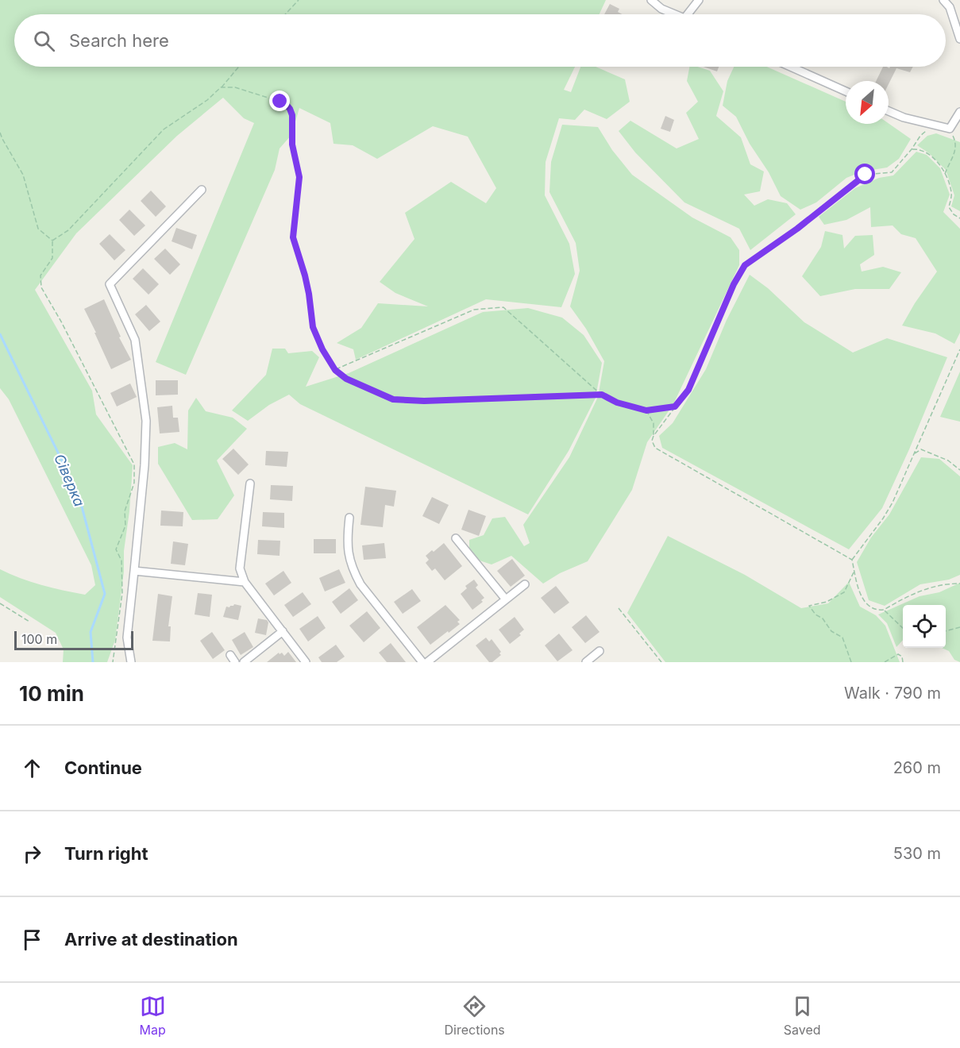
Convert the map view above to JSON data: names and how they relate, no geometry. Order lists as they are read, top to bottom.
{
  "water": ["Сіверка"],
  "scale_bar": "100 m",
  "north": "bottom left",
  "page": {
    "search": "Search here",
    "scale": "100 m",
    "heading": ["10 min", "Walk · 790 m"],
    "list": [
      ["Continue", "260 m"],
      ["Turn right", "530 m"],
      "Arrive at destination"
    ],
    "nav": ["Map", "Directions", "Saved"]
  }
}
